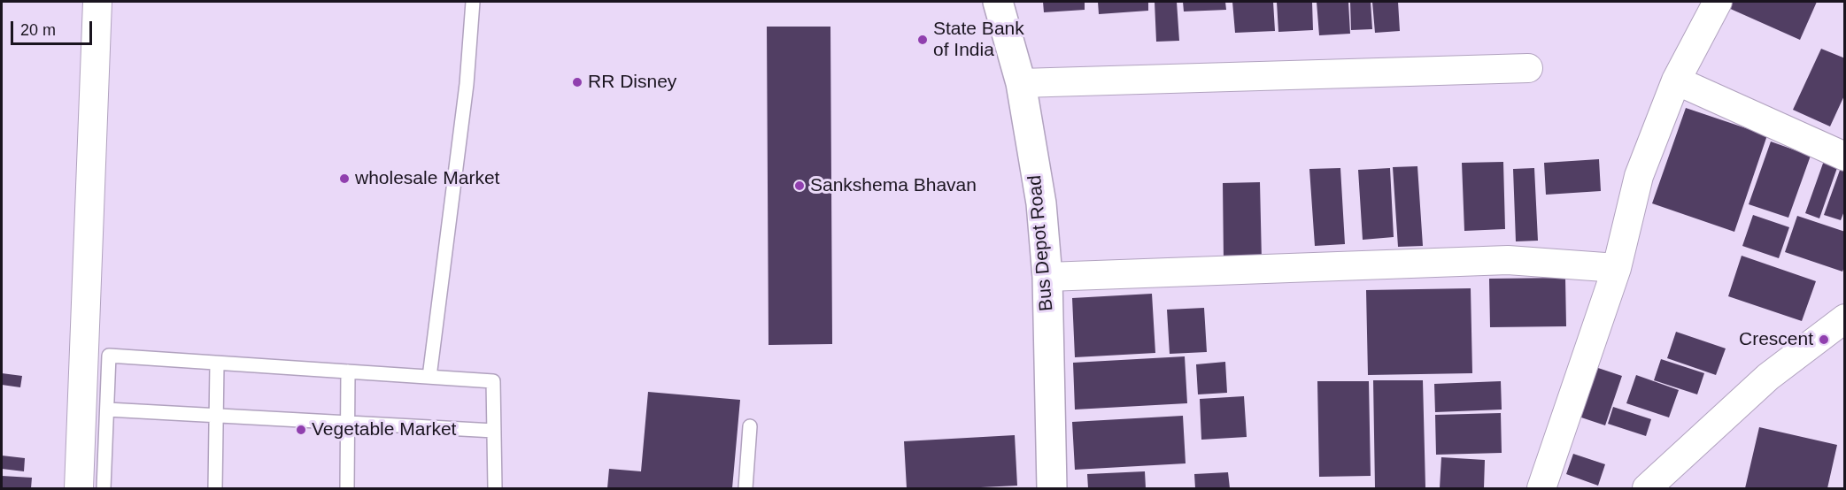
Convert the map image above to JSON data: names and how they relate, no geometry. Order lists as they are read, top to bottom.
{
  "streets": {
    "street": ["Bus Depot Road"]
  },
  "places": [
    "State Bank of India",
    "RR Disney",
    "wholesale Market",
    "Sankshema Bhavan",
    "Crescent",
    "Vegetable Market"
  ],
  "scale_bar": "20 m"
}
